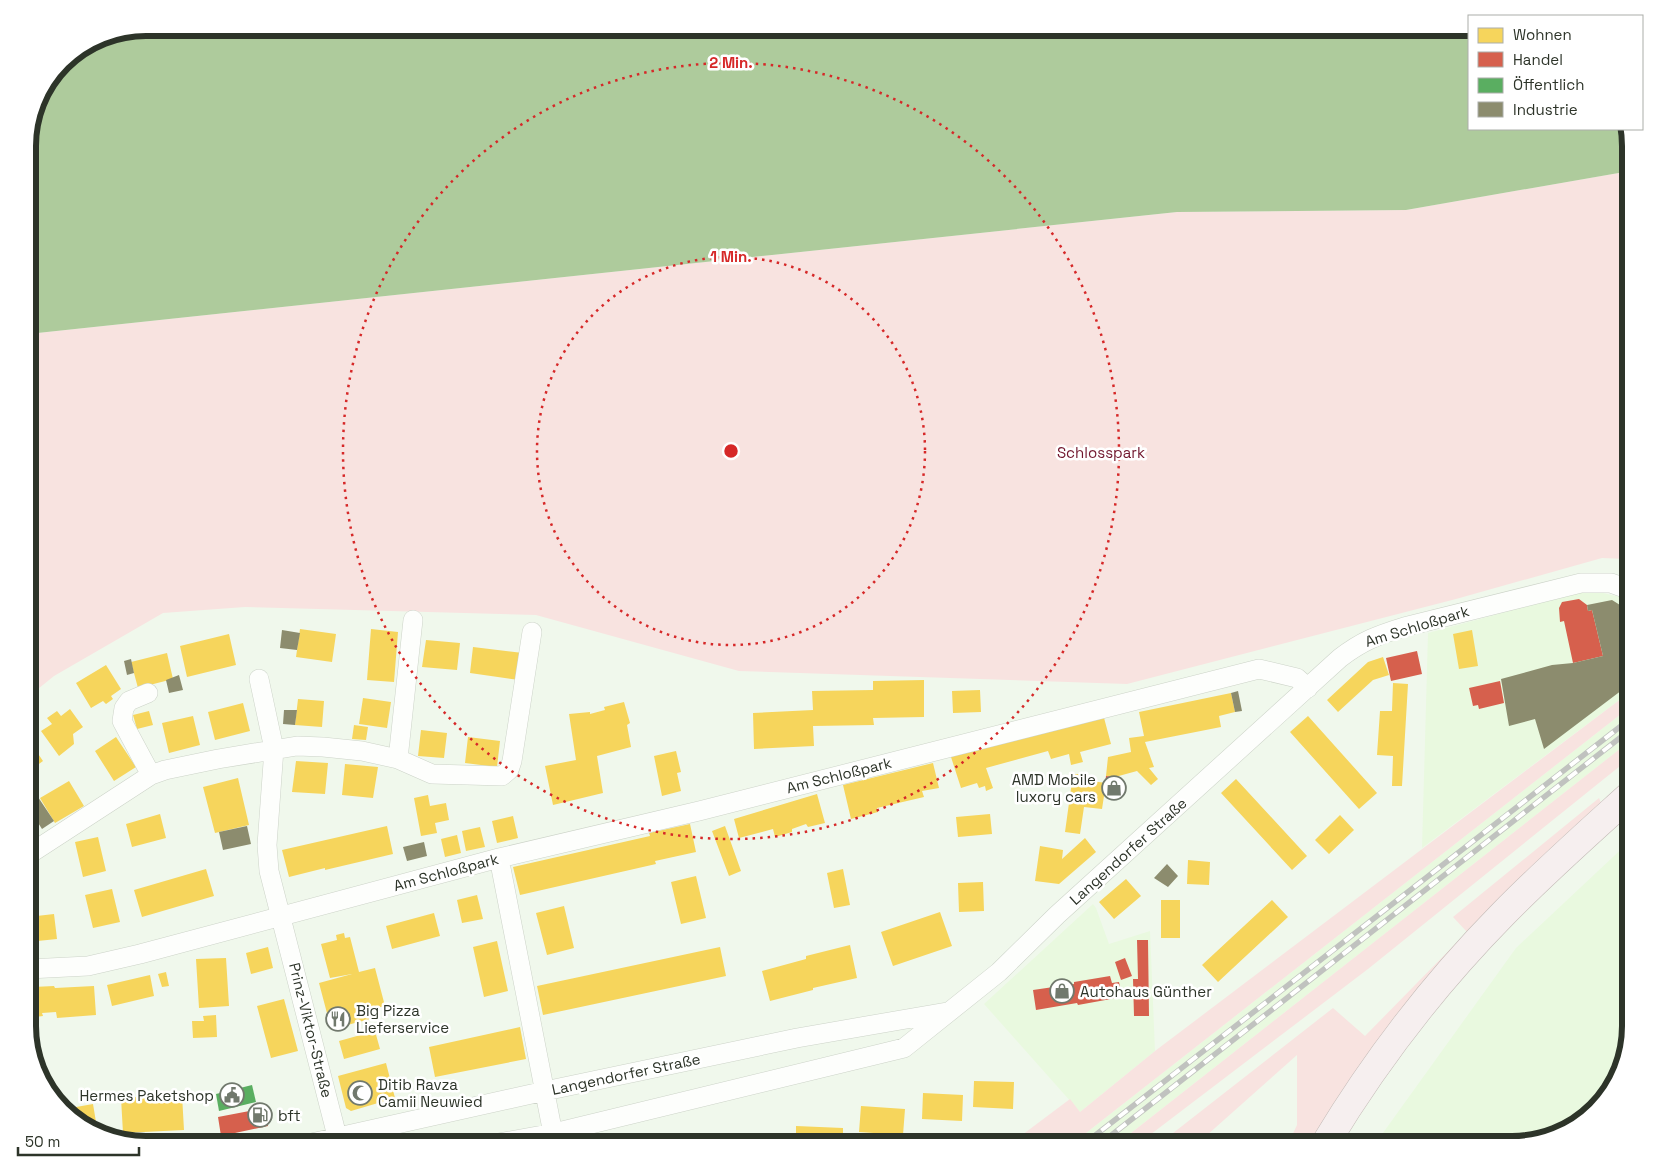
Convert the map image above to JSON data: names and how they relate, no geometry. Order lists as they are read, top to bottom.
{
  "streets": {
    "street": ["Am Schloßpark", "Langendorfer Straße", "Prinz-Viktor-Straße"]
  },
  "crossings": [
    ["Am Schloßpark", "Langendorfer Straße"],
    ["Am Schloßpark", "Prinz-Viktor-Straße"]
  ],
  "parks": ["Schlosspark"],
  "places": {
    "shop": ["AMD Mobile luxory cars", "Autohaus Günther"],
    "restaurant": ["Big Pizza Lieferservice"],
    "mosque": ["Ditib Ravza Camii Neuwied"],
    "public building": ["Hermes Paketshop"],
    "fuel station": ["bft"]
  },
  "legend": [
    "Wohnen",
    "Handel",
    "Öffentlich",
    "Industrie"
  ],
  "scale_bar": "50 m",
  "rings": ["2 Min.", "1 Min."]
}
